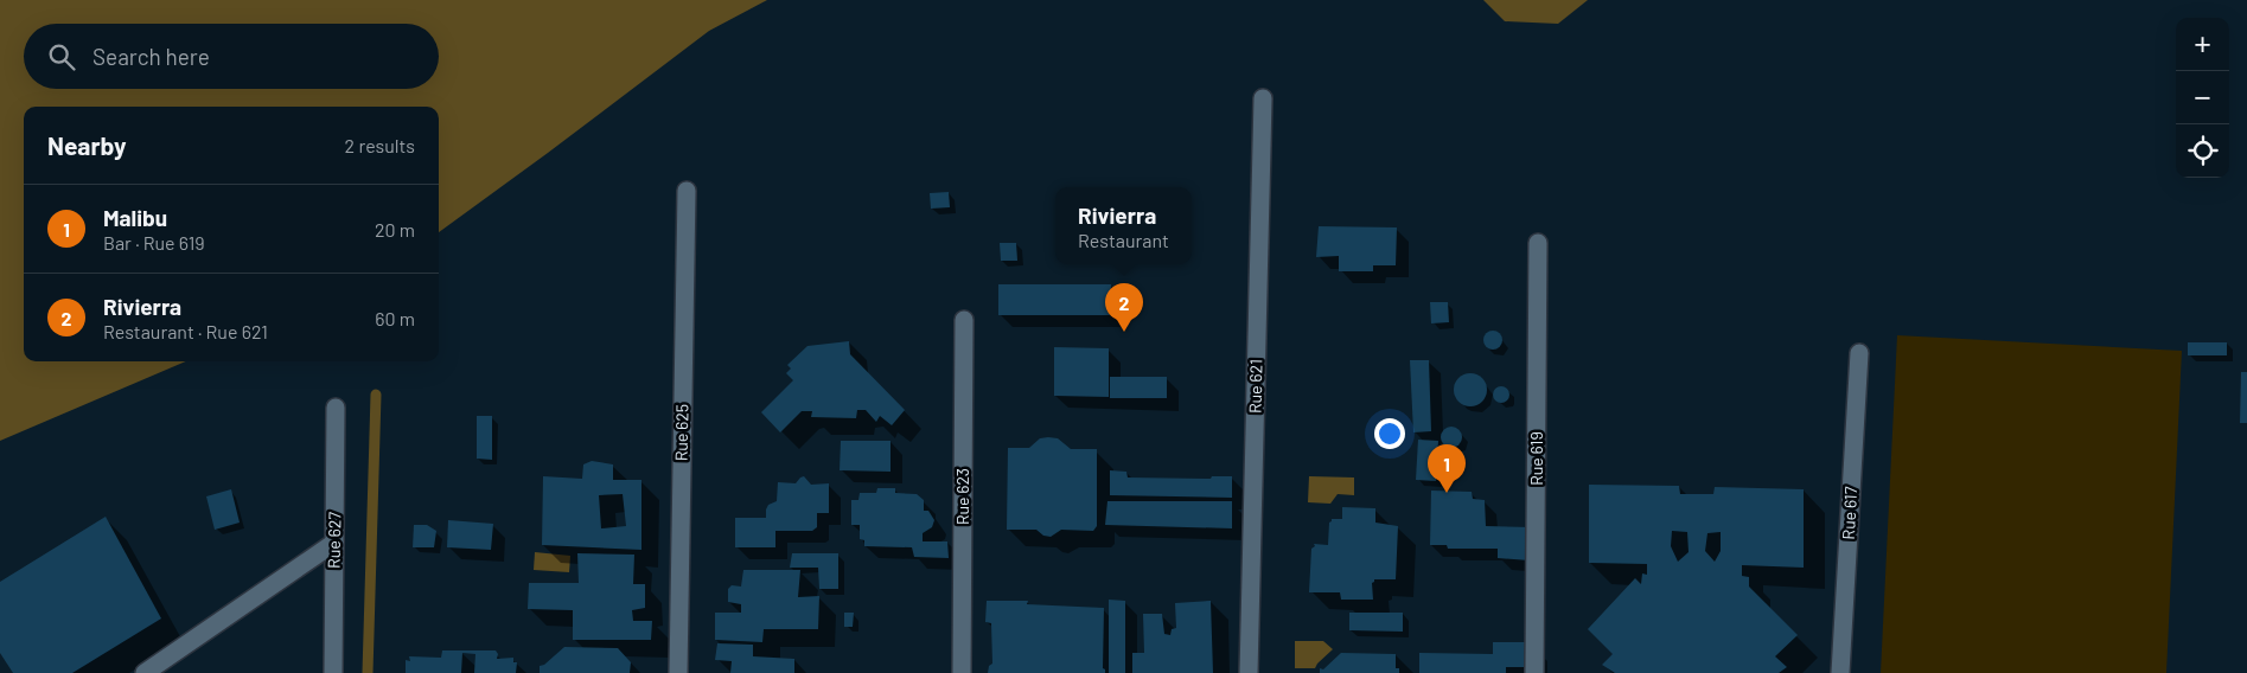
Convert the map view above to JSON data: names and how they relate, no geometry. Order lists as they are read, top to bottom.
{
  "streets": {
    "street": [
      "Rue 621",
      "Rue 625",
      "Rue 619",
      "Rue 623",
      "Rue 617",
      "Rue 627"
    ]
  },
  "page": {
    "map_buttons": ["+", "−"],
    "search": "Search here",
    "heading": ["Nearby", "2 results"],
    "list": [
      {
        "mark": "1",
        "name": "Malibu",
        "note": "Bar · Rue 619",
        "value": "20 m"
      },
      {
        "mark": "2",
        "name": "Rivierra",
        "note": "Restaurant · Rue 621",
        "value": "60 m"
      }
    ],
    "popup": ["Rivierra", "Restaurant"],
    "pins": ["2", "1"]
  }
}
